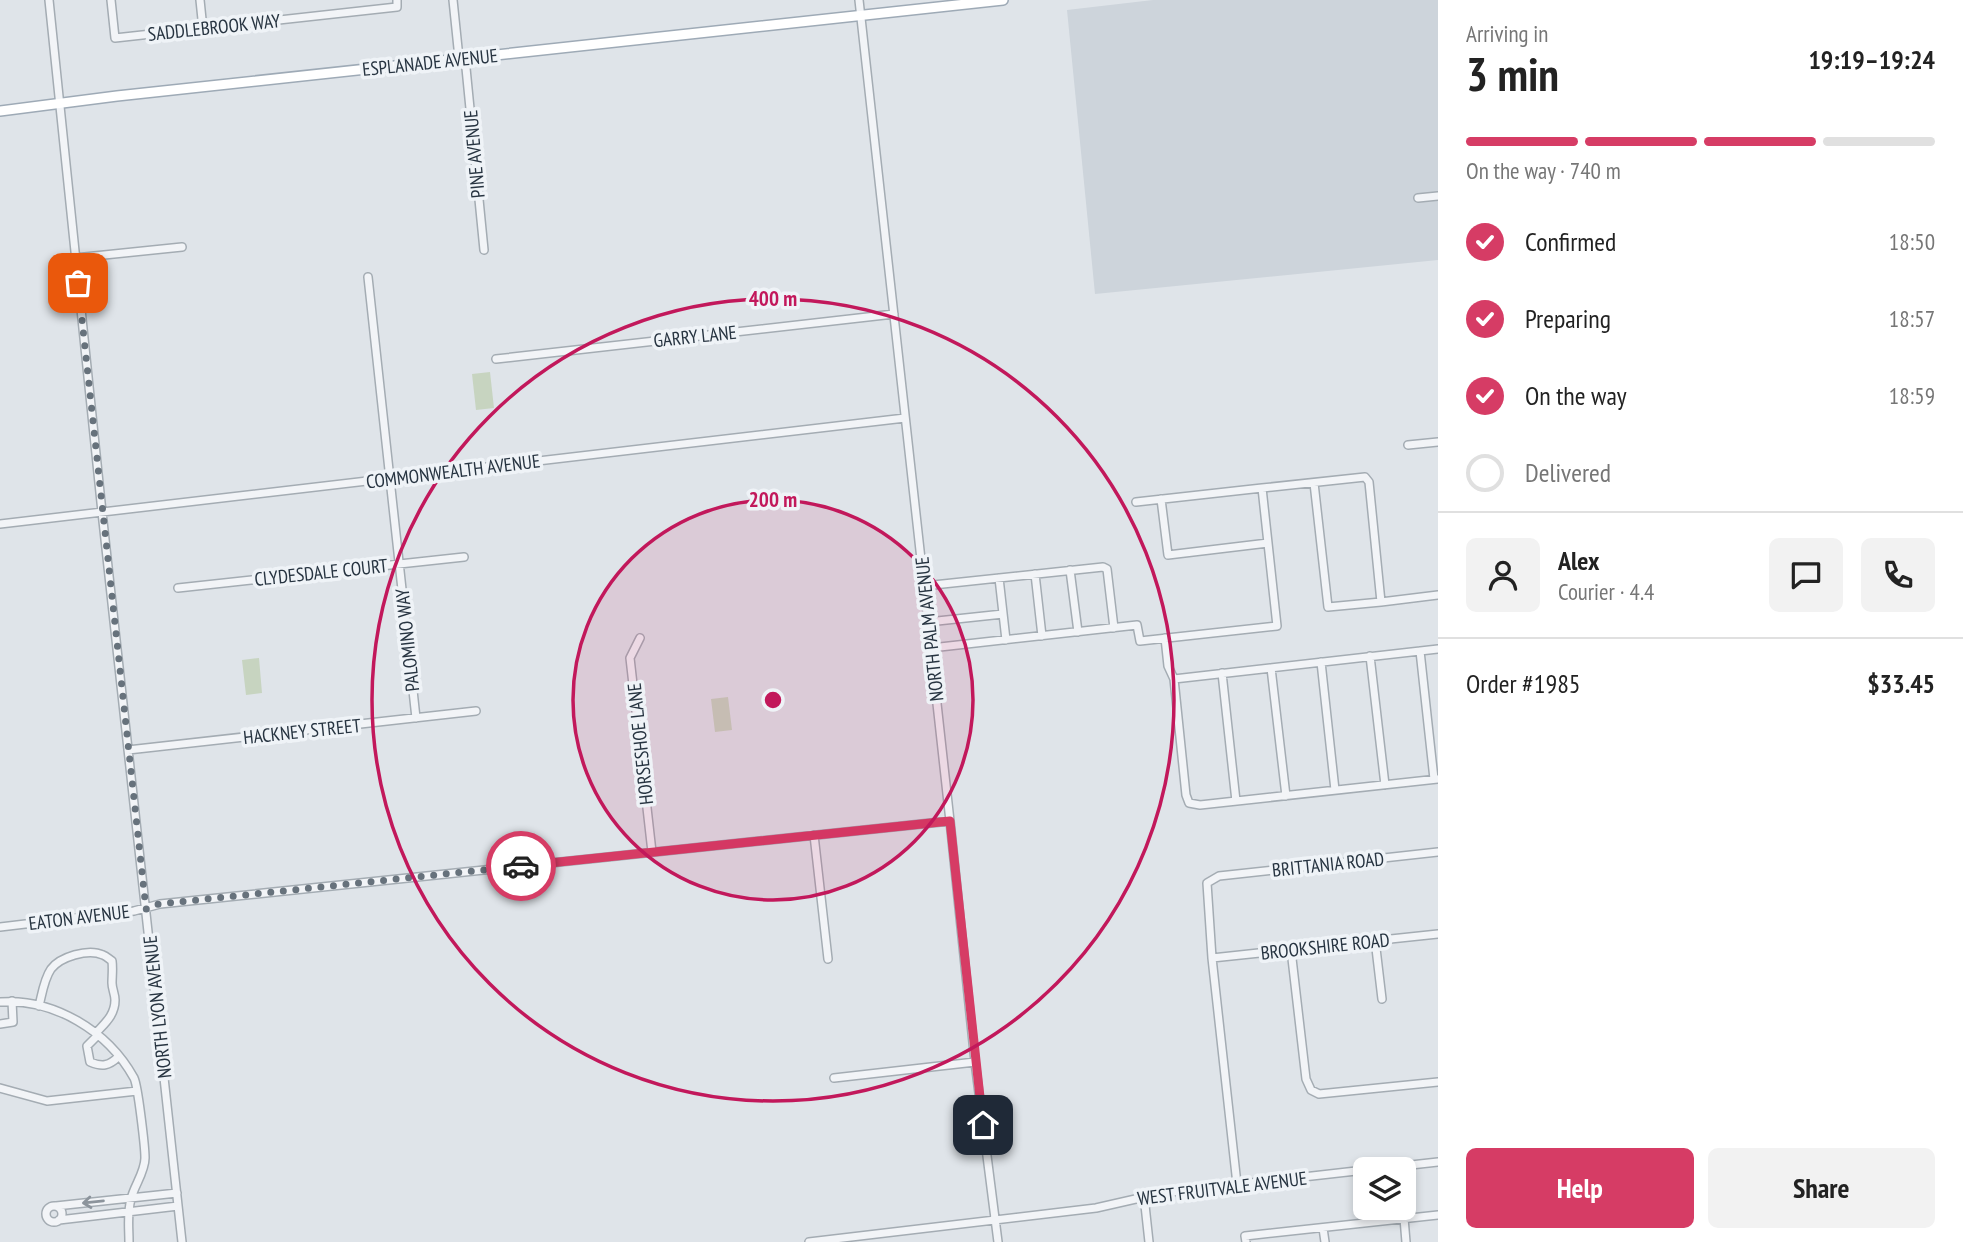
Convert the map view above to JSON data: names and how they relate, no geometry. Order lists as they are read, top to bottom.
{
  "streets": {
    "main road": ["ESPLANADE AVENUE"],
    "street": [
      "SADDLEBROOK WAY",
      "PINE AVENUE",
      "GARRY LANE",
      "COMMONWEALTH AVENUE",
      "CLYDESDALE COURT",
      "NORTH PALM AVENUE",
      "PALOMINO WAY",
      "HACKNEY STREET",
      "HORSESHOE LANE",
      "BRITTANIA ROAD",
      "EATON AVENUE",
      "BROOKSHIRE ROAD",
      "NORTH LYON AVENUE",
      "WEST FRUITVALE AVENUE"
    ]
  },
  "crossings": [
    ["ESPLANADE AVENUE", "PINE AVENUE"],
    ["ESPLANADE AVENUE", "NORTH PALM AVENUE"],
    ["ESPLANADE AVENUE", "NORTH LYON AVENUE"],
    ["GARRY LANE", "NORTH PALM AVENUE"],
    ["COMMONWEALTH AVENUE", "NORTH PALM AVENUE"],
    ["COMMONWEALTH AVENUE", "PALOMINO WAY"],
    ["COMMONWEALTH AVENUE", "NORTH LYON AVENUE"],
    ["CLYDESDALE COURT", "PALOMINO WAY"],
    ["NORTH PALM AVENUE", "EATON AVENUE"],
    ["NORTH PALM AVENUE", "WEST FRUITVALE AVENUE"],
    ["PALOMINO WAY", "HACKNEY STREET"],
    ["HACKNEY STREET", "NORTH LYON AVENUE"],
    ["HORSESHOE LANE", "EATON AVENUE"],
    ["BRITTANIA ROAD", "BROOKSHIRE ROAD"],
    ["EATON AVENUE", "NORTH LYON AVENUE"]
  ],
  "page": {
    "heading": ["3 min", "Arriving in", "19:19–19:24"],
    "panel": [
      "Alex",
      "Courier · 4.4",
      "Order #1985",
      "$33.45"
    ],
    "bar": "On the way · 740 m",
    "list": [
      ["Confirmed", "18:50"],
      ["Preparing", "18:57"],
      ["On the way", "18:59"],
      "Delivered"
    ],
    "buttons": ["Help", "Share"]
  },
  "rings": ["400 m", "200 m"]
}
